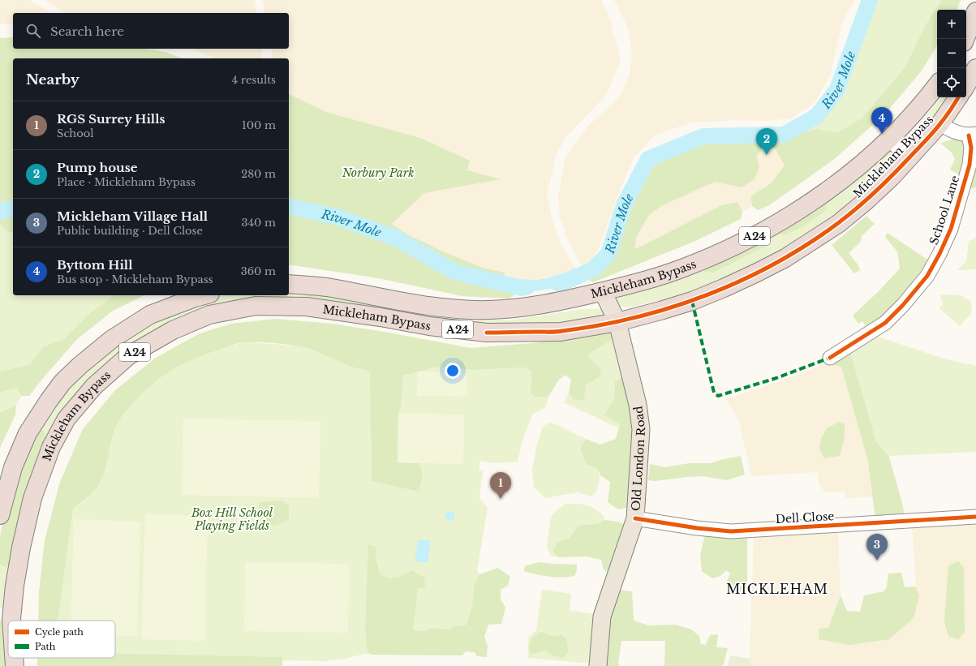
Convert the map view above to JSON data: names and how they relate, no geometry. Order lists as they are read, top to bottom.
{
  "streets": {
    "highway": ["Mickleham Bypass", "A24"],
    "main road": ["Old London Road"],
    "street": ["School Lane", "Dell Close"]
  },
  "crossings": [
    ["Mickleham Bypass", "Old London Road"],
    ["Old London Road", "Dell Close"]
  ],
  "districts": ["MICKLEHAM"],
  "water": ["River Mole"],
  "parks": ["Norbury Park", "Box Hill School Playing Fields"],
  "legend": ["Cycle path", "Path"],
  "page": {
    "map_buttons": ["+", "−"],
    "search": "Search here",
    "heading": ["Nearby", "4 results"],
    "list": [
      {
        "mark": "1",
        "name": "RGS Surrey Hills",
        "note": "School",
        "value": "100 m"
      },
      {
        "mark": "2",
        "name": "Pump house",
        "note": "Place · Mickleham Bypass",
        "value": "280 m"
      },
      {
        "mark": "3",
        "name": "Mickleham Village Hall",
        "note": "Public building · Dell Close",
        "value": "340 m"
      },
      {
        "mark": "4",
        "name": "Byttom Hill",
        "note": "Bus stop · Mickleham Bypass",
        "value": "360 m"
      }
    ],
    "pins": [
      "4",
      "2",
      "1",
      "3"
    ]
  }
}
